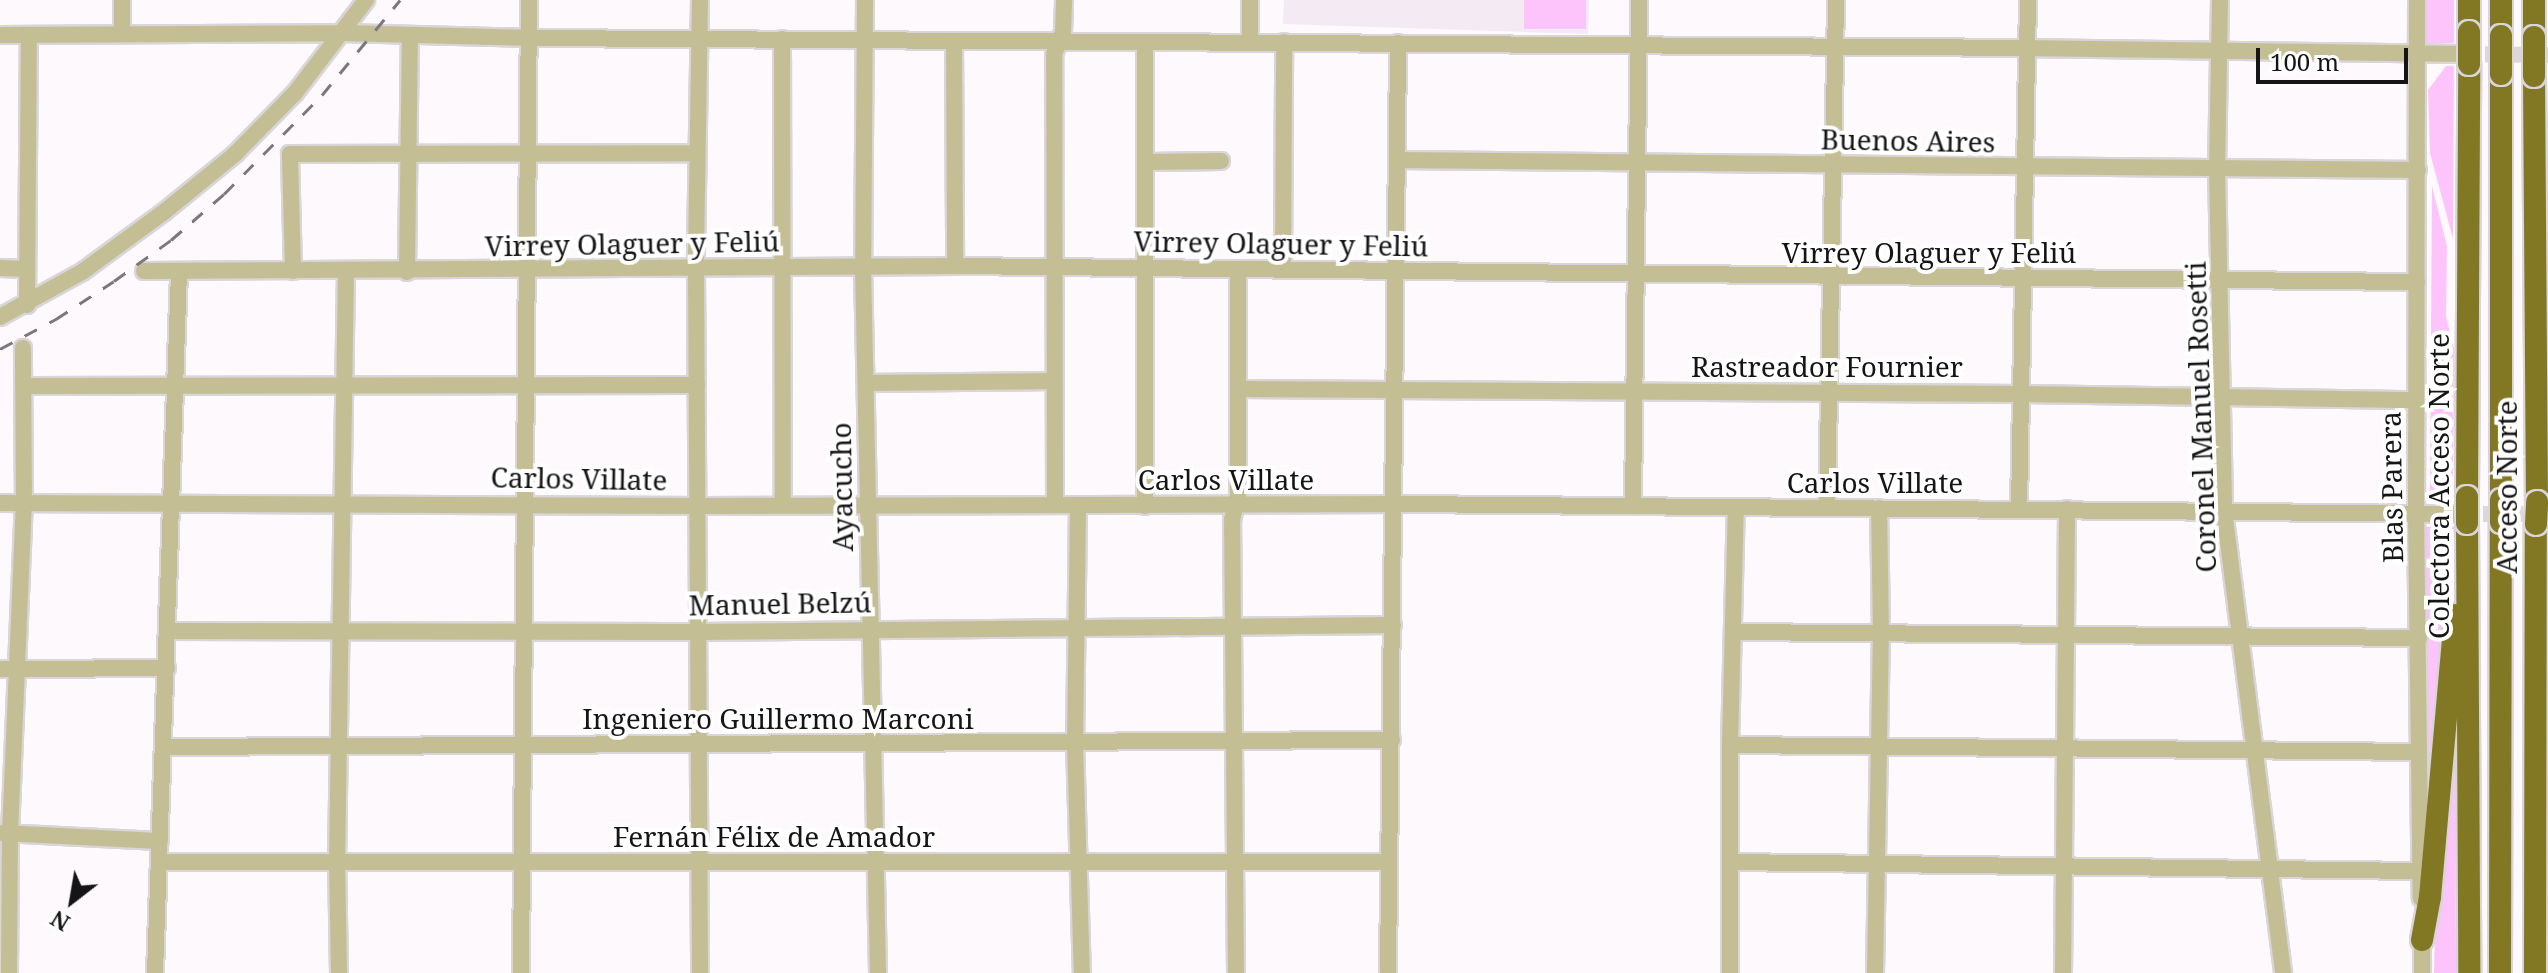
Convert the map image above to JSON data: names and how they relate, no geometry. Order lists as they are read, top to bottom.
{
  "streets": {
    "highway": ["Colectora Acceso Norte", "Acceso Norte"],
    "street": [
      "Buenos Aires",
      "Virrey Olaguer y Feliú",
      "Rastreador Fournier",
      "Coronel Manuel Rosetti",
      "Carlos Villate",
      "Ayacucho",
      "Blas Parera",
      "Manuel Belzú",
      "Ingeniero Guillermo Marconi",
      "Fernán Félix de Amador"
    ]
  },
  "crossings": [
    ["Buenos Aires", "Coronel Manuel Rosetti"],
    ["Buenos Aires", "Blas Parera"],
    ["Virrey Olaguer y Feliú", "Coronel Manuel Rosetti"],
    ["Virrey Olaguer y Feliú", "Ayacucho"],
    ["Virrey Olaguer y Feliú", "Blas Parera"],
    ["Rastreador Fournier", "Coronel Manuel Rosetti"],
    ["Rastreador Fournier", "Blas Parera"],
    ["Coronel Manuel Rosetti", "Carlos Villate"],
    ["Carlos Villate", "Colectora Acceso Norte"],
    ["Carlos Villate", "Ayacucho"],
    ["Carlos Villate", "Blas Parera"],
    ["Ayacucho", "Manuel Belzú"],
    ["Ayacucho", "Ingeniero Guillermo Marconi"],
    ["Ayacucho", "Fernán Félix de Amador"]
  ],
  "scale_bar": "100 m",
  "north": "bottom left"
}
